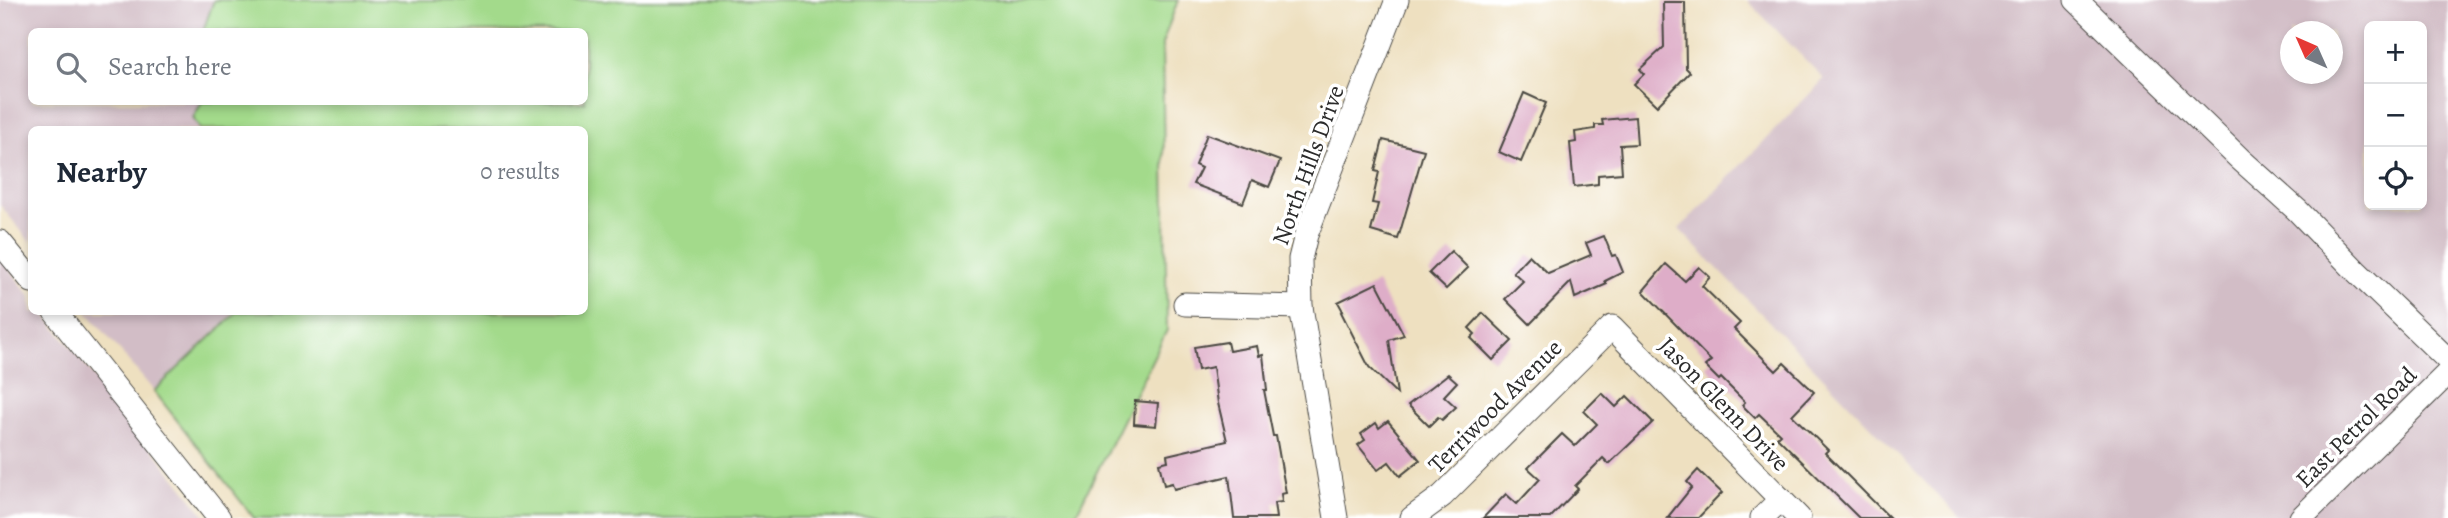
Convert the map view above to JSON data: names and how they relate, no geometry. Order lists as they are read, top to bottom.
{
  "streets": {
    "street": [
      "North Hills Drive",
      "Jason Glenn Drive",
      "Terriwood Avenue",
      "East Petrol Road"
    ]
  },
  "crossings": [
    ["Jason Glenn Drive", "Terriwood Avenue"]
  ],
  "north": "top left",
  "page": {
    "map_buttons": ["+", "−"],
    "search": "Search here",
    "heading": ["Nearby", "0 results"]
  }
}
